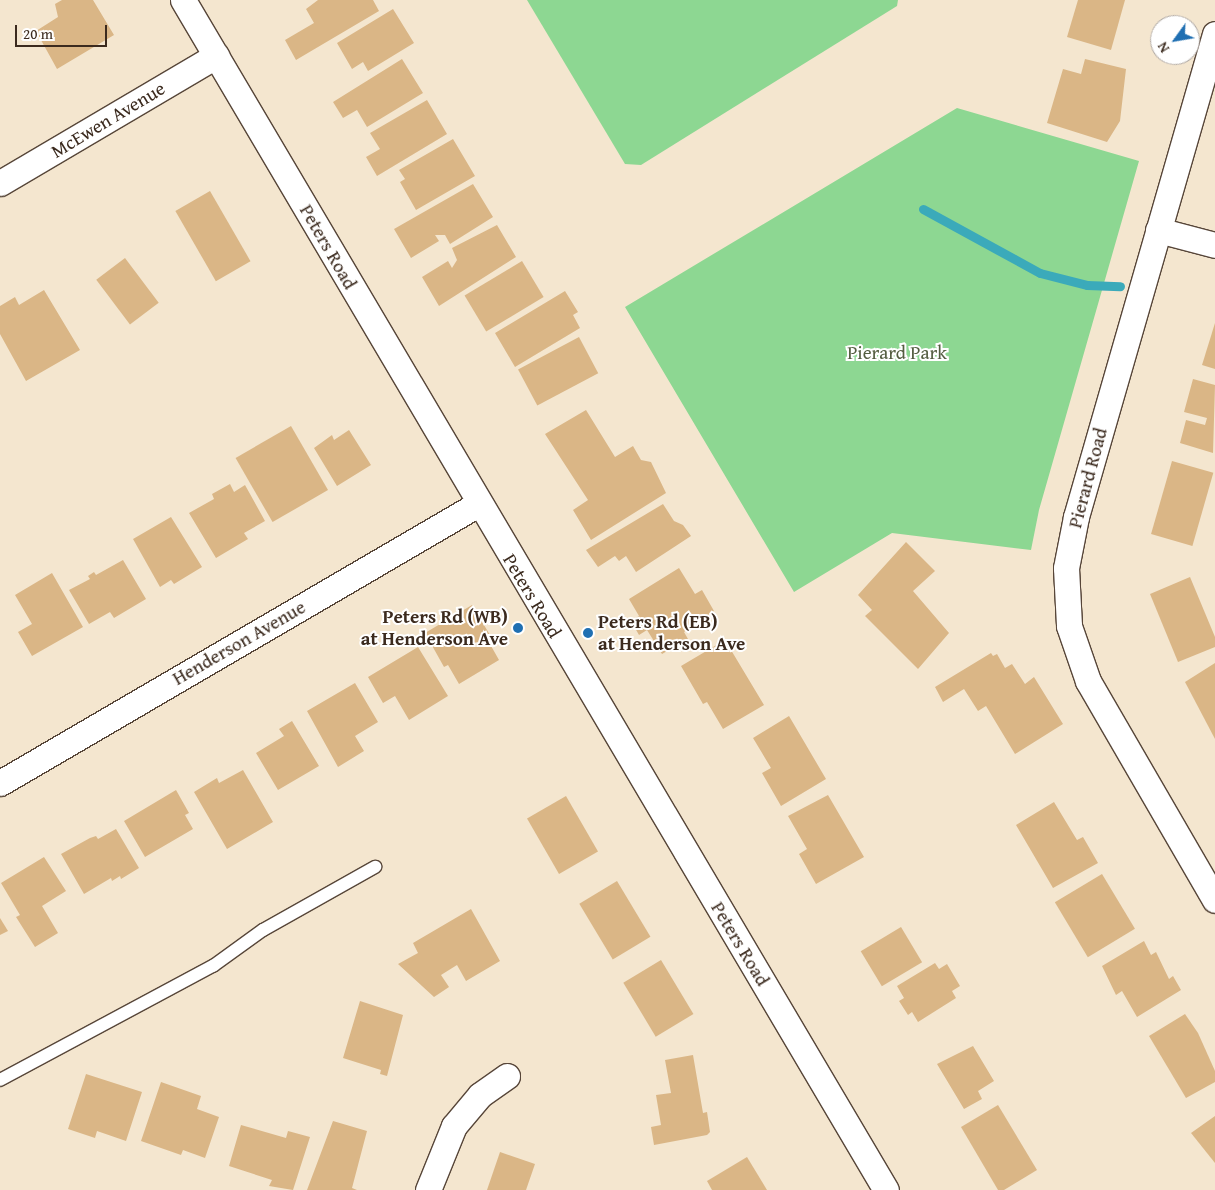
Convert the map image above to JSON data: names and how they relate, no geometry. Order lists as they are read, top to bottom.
{
  "streets": {
    "street": [
      "McEwen Avenue",
      "Peters Road",
      "Pierard Road",
      "Henderson Avenue"
    ]
  },
  "crossings": [
    ["McEwen Avenue", "Peters Road"],
    ["Peters Road", "Henderson Avenue"]
  ],
  "parks": ["Pierard Park"],
  "places": ["Peters Rd (WB) at Henderson Ave", "Peters Rd (EB) at Henderson Ave"],
  "scale_bar": "20 m",
  "north": "bottom left"
}
